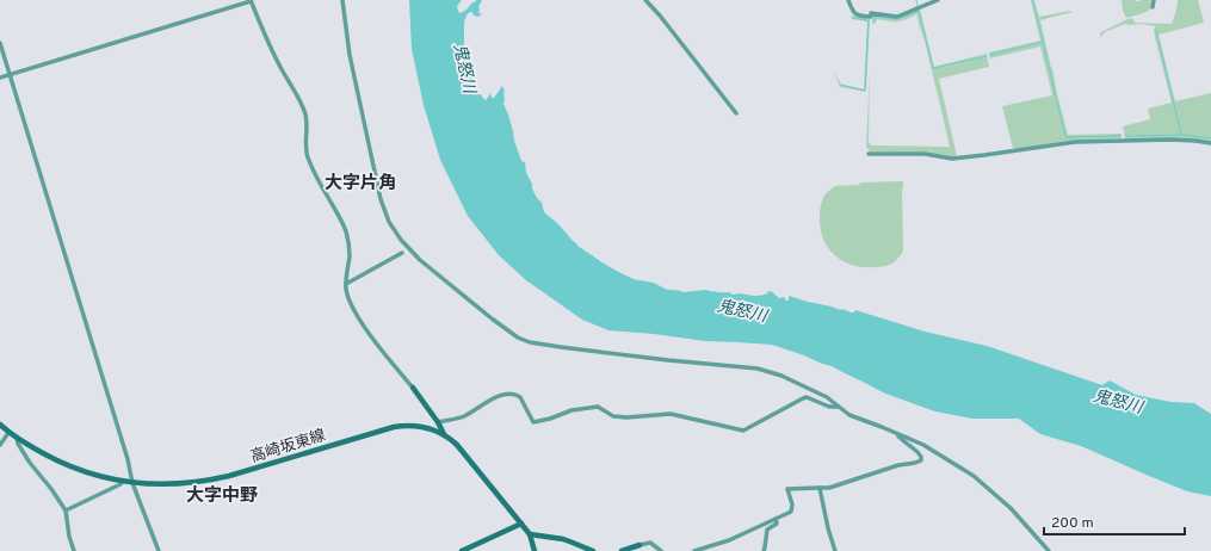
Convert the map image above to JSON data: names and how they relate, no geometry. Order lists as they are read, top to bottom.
{
  "streets": {
    "main road": ["高崎坂東線"]
  },
  "districts": ["大字片角", "大字中野"],
  "water": ["鬼怒川"],
  "scale_bar": "200 m"
}
